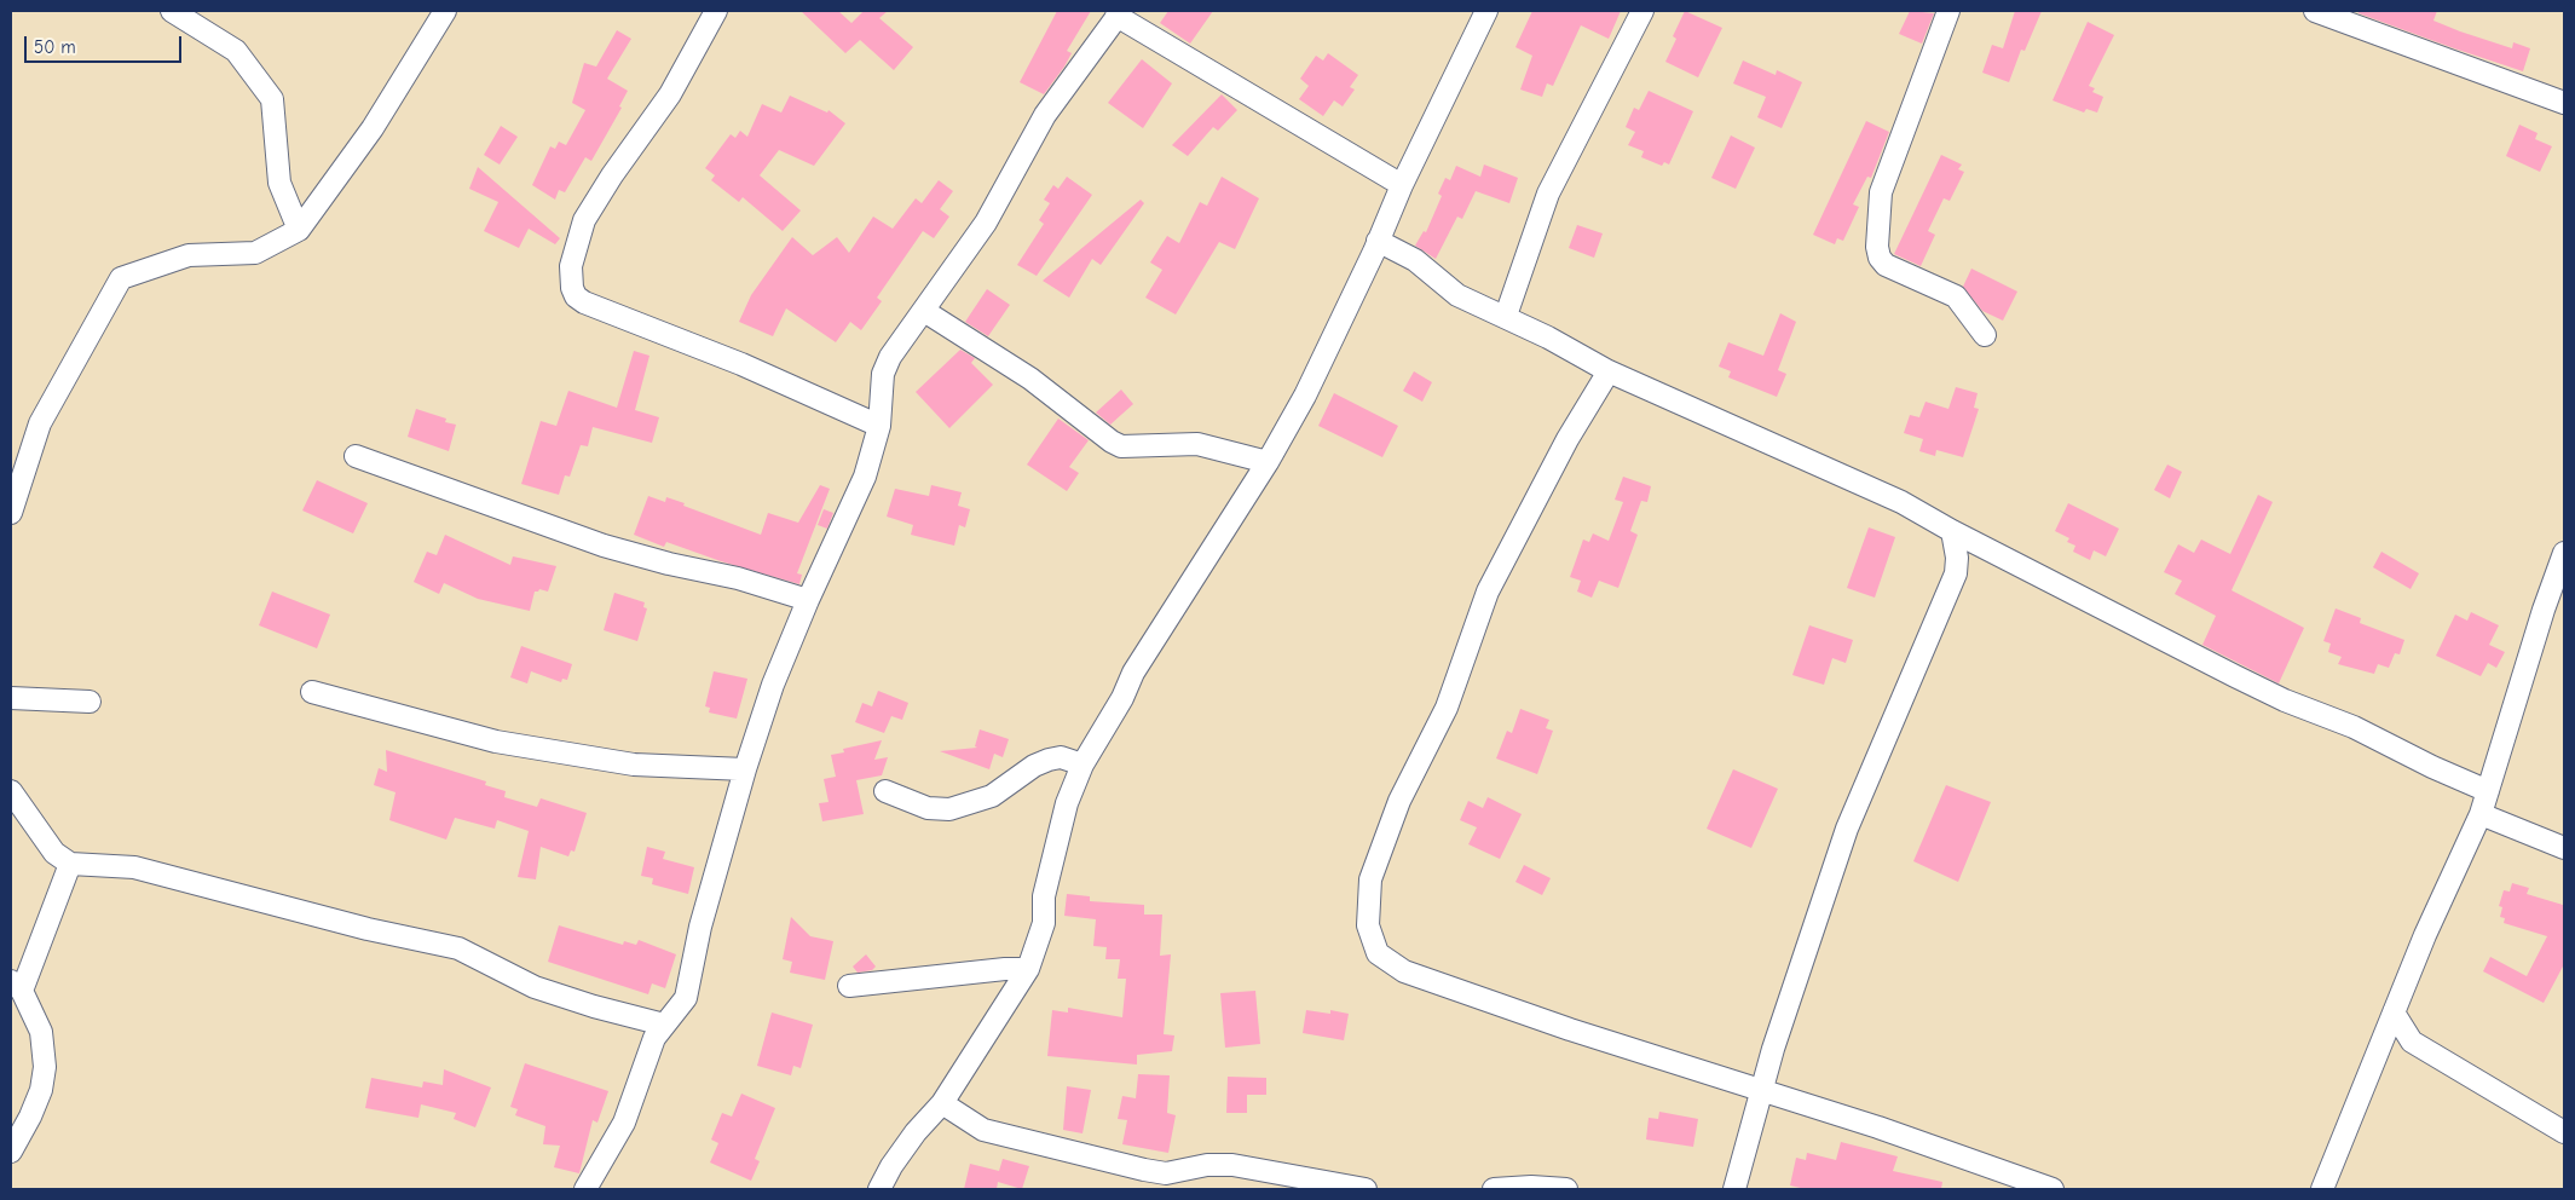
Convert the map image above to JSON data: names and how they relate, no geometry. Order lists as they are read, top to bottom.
{
  "scale_bar": "50 m"
}
